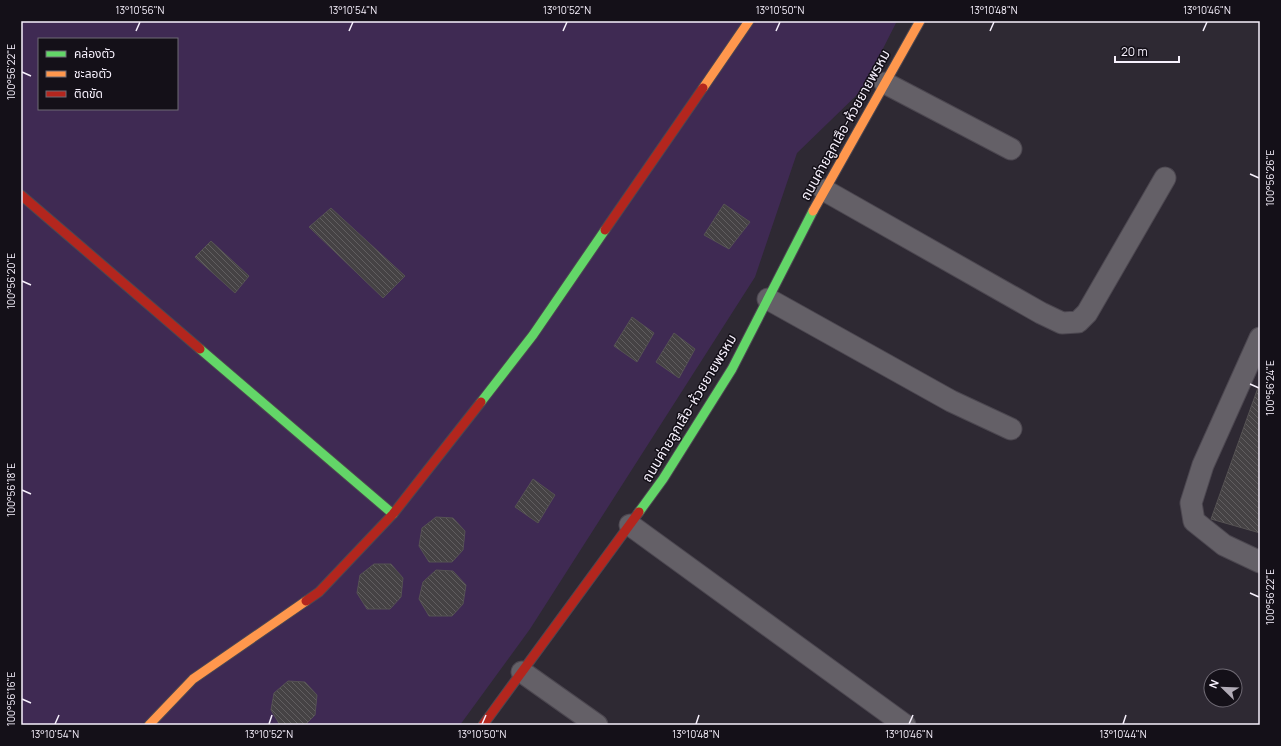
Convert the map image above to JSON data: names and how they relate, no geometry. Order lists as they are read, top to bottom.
{
  "streets": {
    "street": ["ถนนค่ายลูกเสึอ-ห้วยยายพรหม"]
  },
  "legend": ["คล่องตัว", "ชะลอตัว", "ติดขัด"],
  "scale_bar": "20 m",
  "north": "top left",
  "coordinates": [
    "13°10'56\"N",
    "13°10'54\"N",
    "13°10'52\"N",
    "13°10'50\"N",
    "13°10'48\"N",
    "13°10'46\"N",
    "100°56'22\"E",
    "100°56'26\"E",
    "100°56'20\"E",
    "100°56'24\"E",
    "100°56'18\"E",
    "100°56'16\"E",
    "13°10'44\"N"
  ]
}
